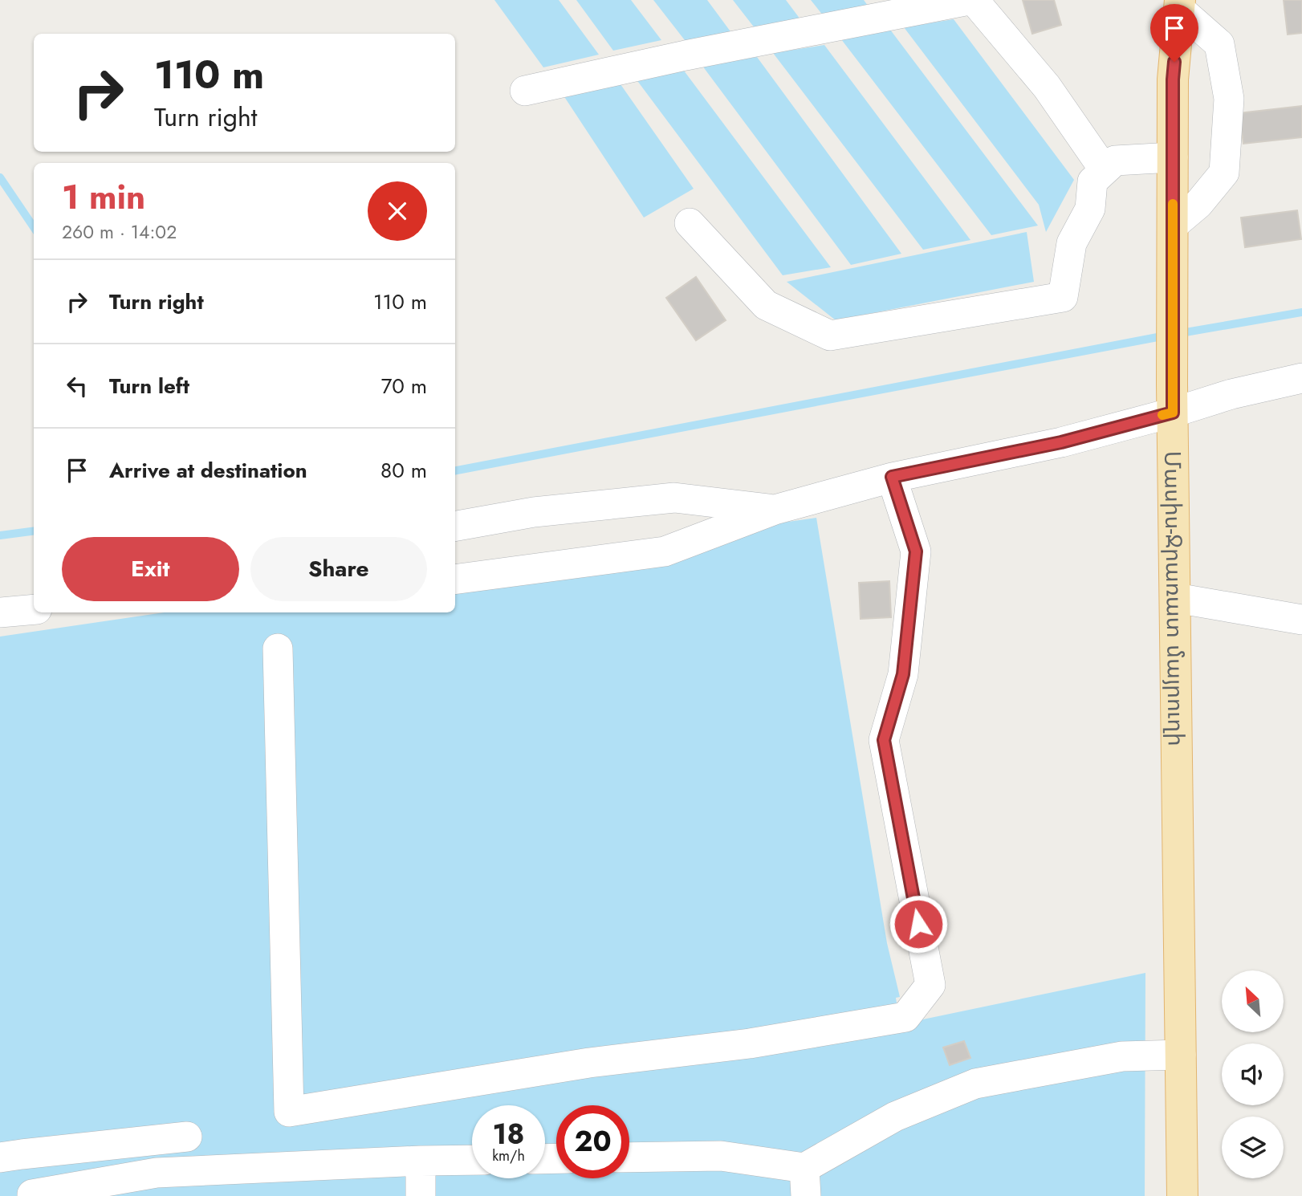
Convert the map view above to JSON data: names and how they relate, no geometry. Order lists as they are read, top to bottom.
{
  "streets": {
    "main road": ["Մասիս-Ջրառատ մայրուղի"]
  },
  "north": "top left",
  "page": {
    "turn": ["110 m", "Turn right"],
    "heading": ["1 min", "260 m · 14:02"],
    "list": [
      {
        "name": "Turn right",
        "value": "110 m"
      },
      {
        "name": "Turn left",
        "value": "70 m"
      },
      {
        "name": "Arrive at destination",
        "value": "80 m"
      }
    ],
    "buttons": ["Exit", "Share"],
    "speed": "18 km/h",
    "limit": "20"
  }
}
